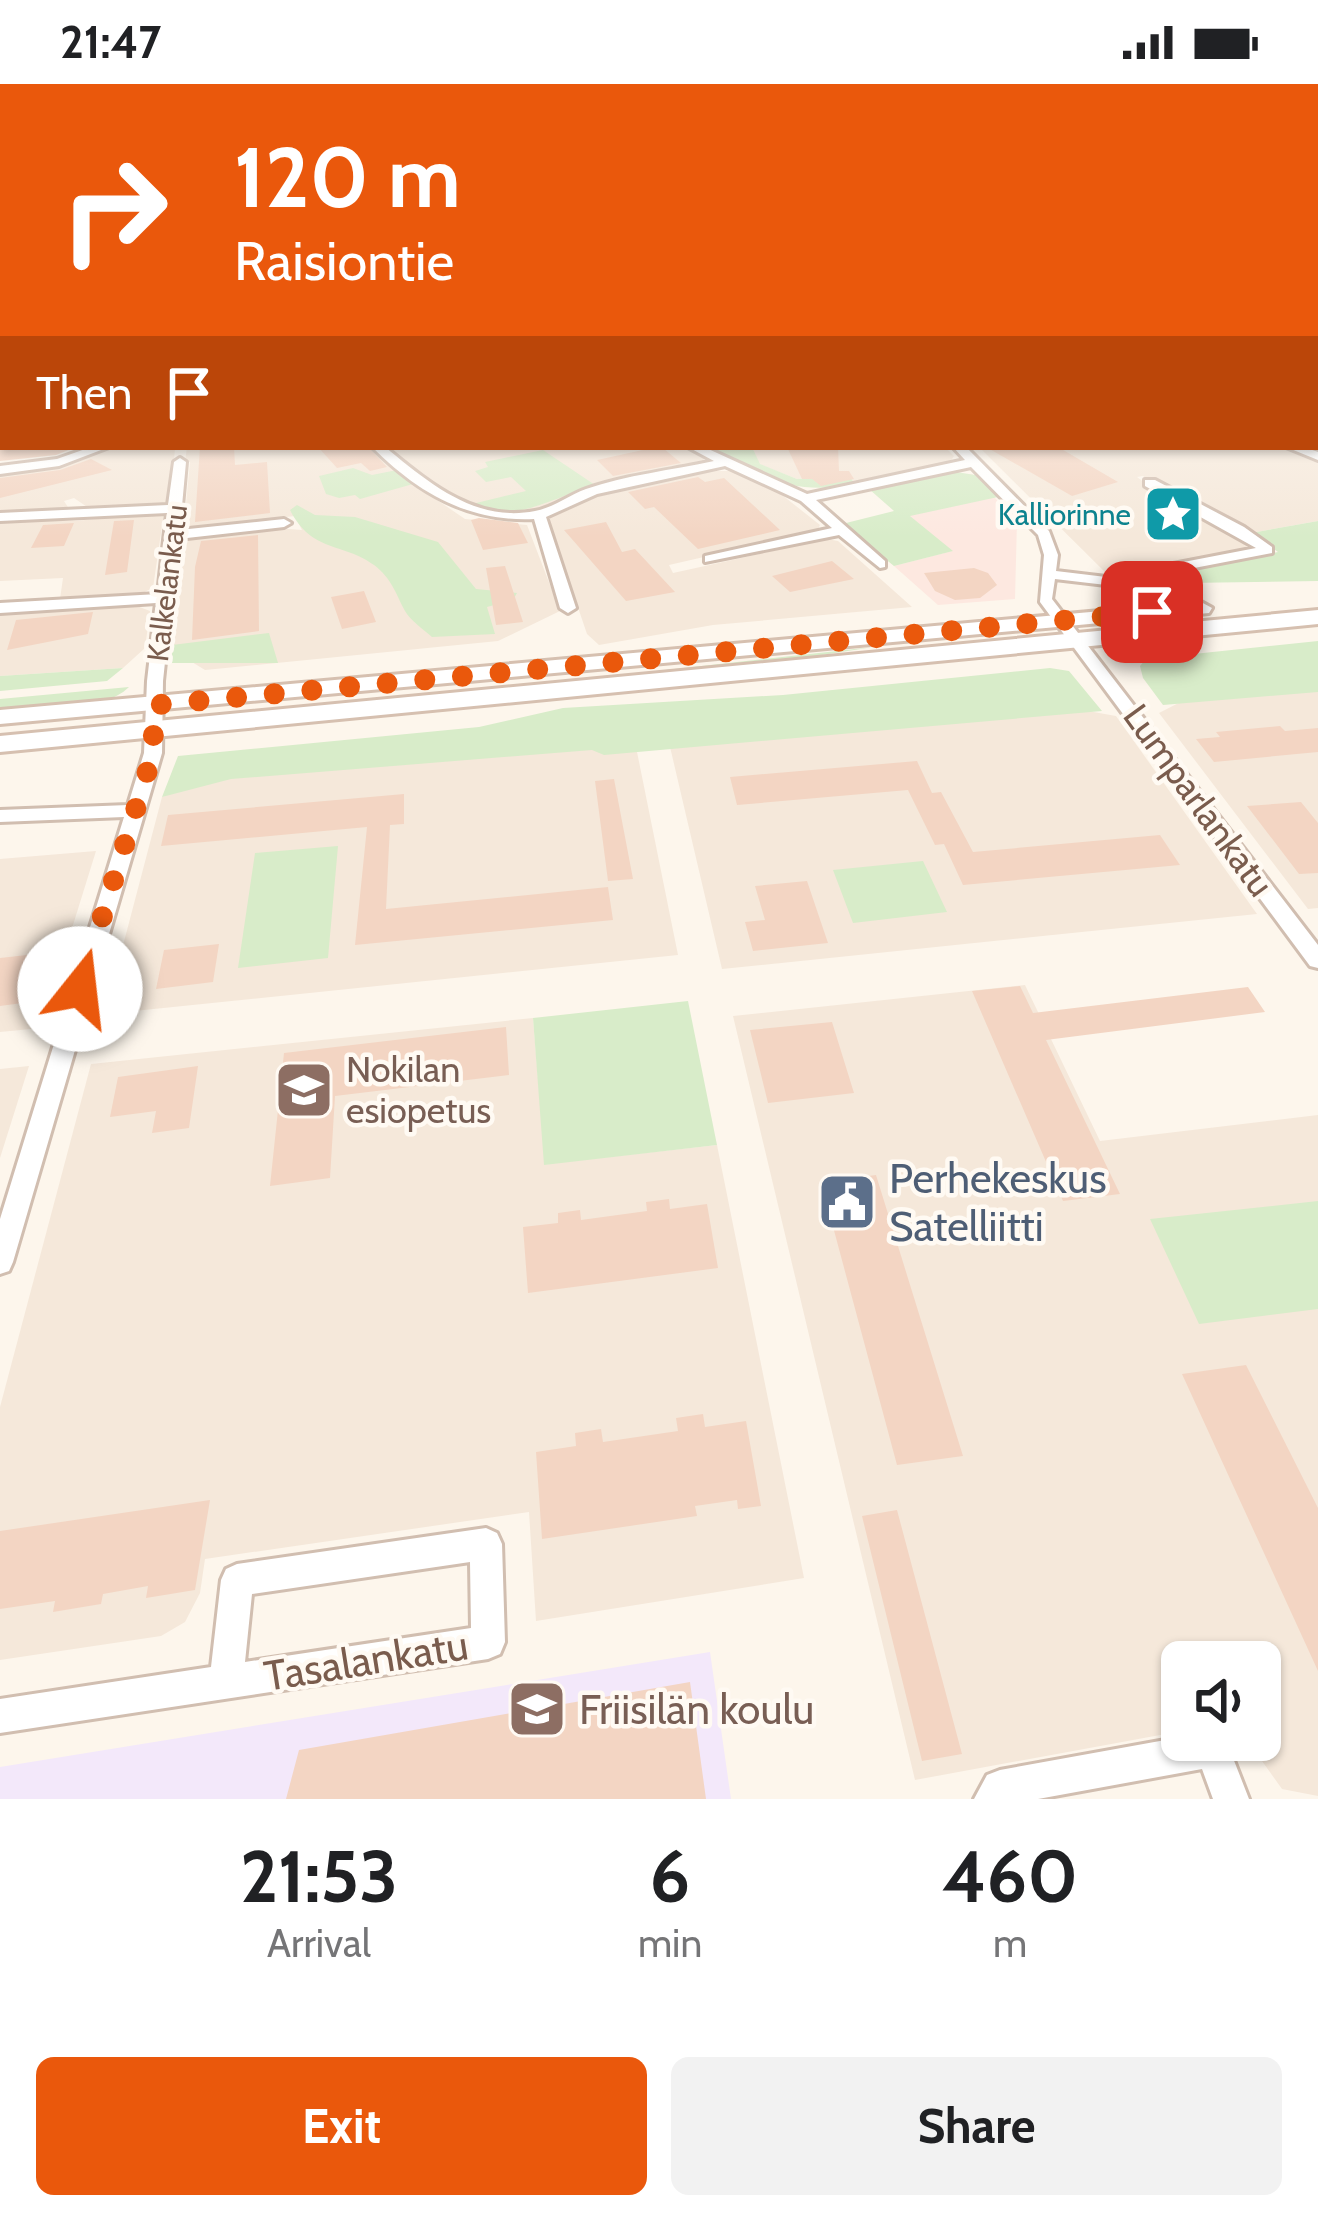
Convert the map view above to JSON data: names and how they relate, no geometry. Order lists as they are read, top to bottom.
{
  "streets": {
    "street": ["Kalkelankatu", "Lumparlankatu", "Tasalankatu"]
  },
  "places": {
    "place": ["Kalliorinne"],
    "school or university": ["Nokilan esiopetus", "Friisilän koulu"],
    "public building": ["Perhekeskus Satelliitti"]
  },
  "page": {
    "status": "21:47",
    "turn": ["120 m", "Raisiontie"],
    "then": "Then",
    "eta": [
      "21:53",
      "Arrival",
      "6",
      "min",
      "460",
      "m"
    ],
    "buttons": ["Exit", "Share"]
  }
}
